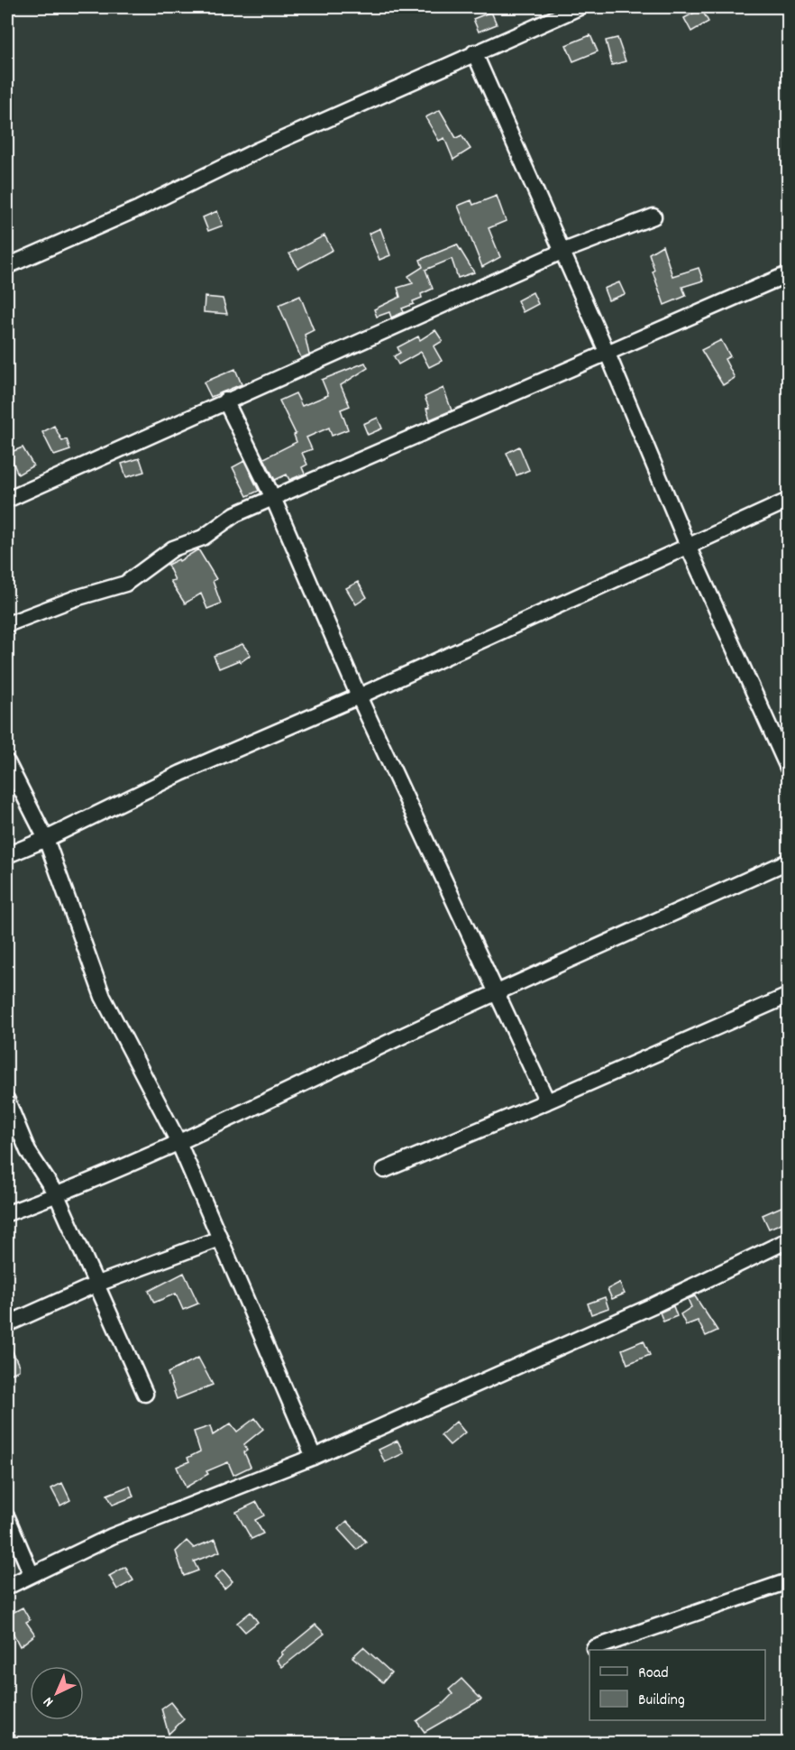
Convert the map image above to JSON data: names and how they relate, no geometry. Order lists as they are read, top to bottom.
{
  "legend": ["Road", "Building"],
  "north": "bottom left"
}
